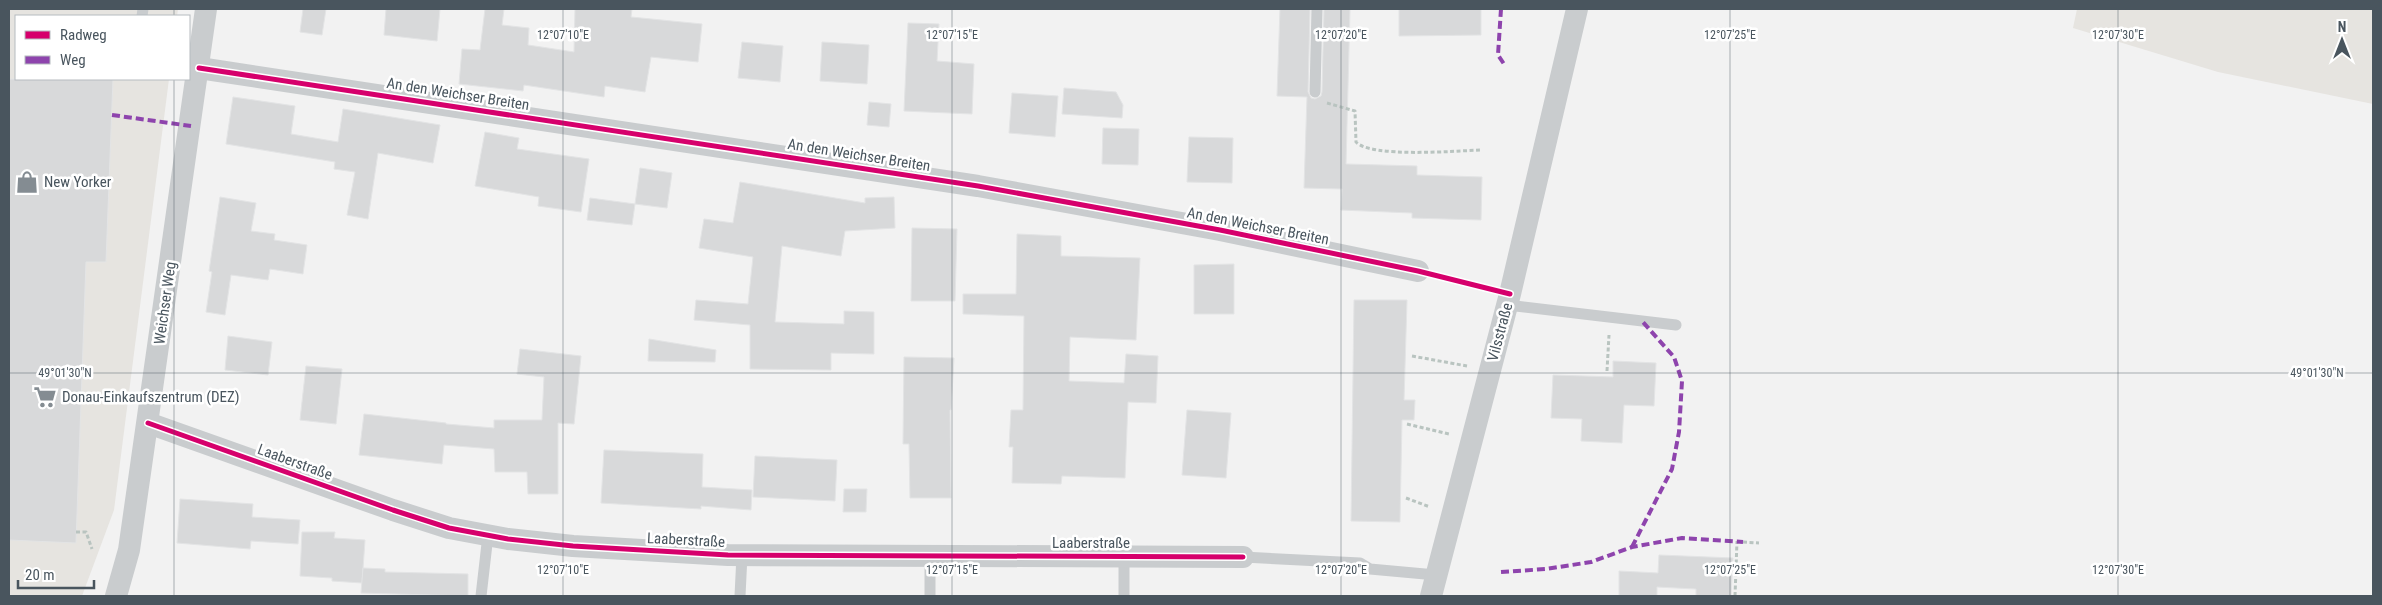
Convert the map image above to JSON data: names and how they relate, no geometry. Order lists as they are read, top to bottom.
{
  "streets": {
    "street": [
      "An den Weichser Breiten",
      "Weichser Weg",
      "Vilsstraße",
      "Laaberstraße"
    ]
  },
  "crossings": [
    ["An den Weichser Breiten", "Weichser Weg"],
    ["Weichser Weg", "Laaberstraße"],
    ["Vilsstraße", "Laaberstraße"]
  ],
  "places": {
    "shop": ["New Yorker"],
    "supermarket": ["Donau-Einkaufszentrum (DEZ)"]
  },
  "legend": ["Radweg", "Weg"],
  "scale_bar": "20 m",
  "north": "top",
  "coordinates": [
    "12°07'10\"E",
    "12°07'15\"E",
    "12°07'20\"E",
    "12°07'25\"E",
    "12°07'30\"E",
    "49°01'30\"N"
  ]
}
